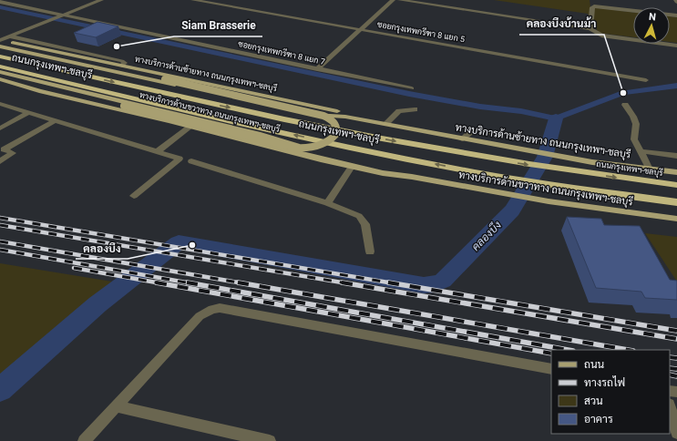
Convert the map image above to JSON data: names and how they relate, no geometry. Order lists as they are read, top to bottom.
{
  "streets": {
    "highway": ["ถนนกรุงเทพฯ-ชลบุรี"],
    "main road": ["ทางบริการด้านซ้ายทาง ถนนกรุงเทพฯ-ชลบุรี", "ทางบริการด้านขวาทาง ถนนกรุงเทพฯ-ชลบุรี"],
    "street": ["ซอยกรุงเทพกรีฑา 8 แยก 5", "ซอยกรุงเทพกรีฑา 8 แยก 7"]
  },
  "water": ["คลองบึง"],
  "places": ["Siam Brasserie", "คลองบึงบ้านม้า", "คลองบึง"],
  "legend": [
    "ถนน",
    "ทางรถไฟ",
    "สวน",
    "อาคาร"
  ],
  "north": "top"
}
